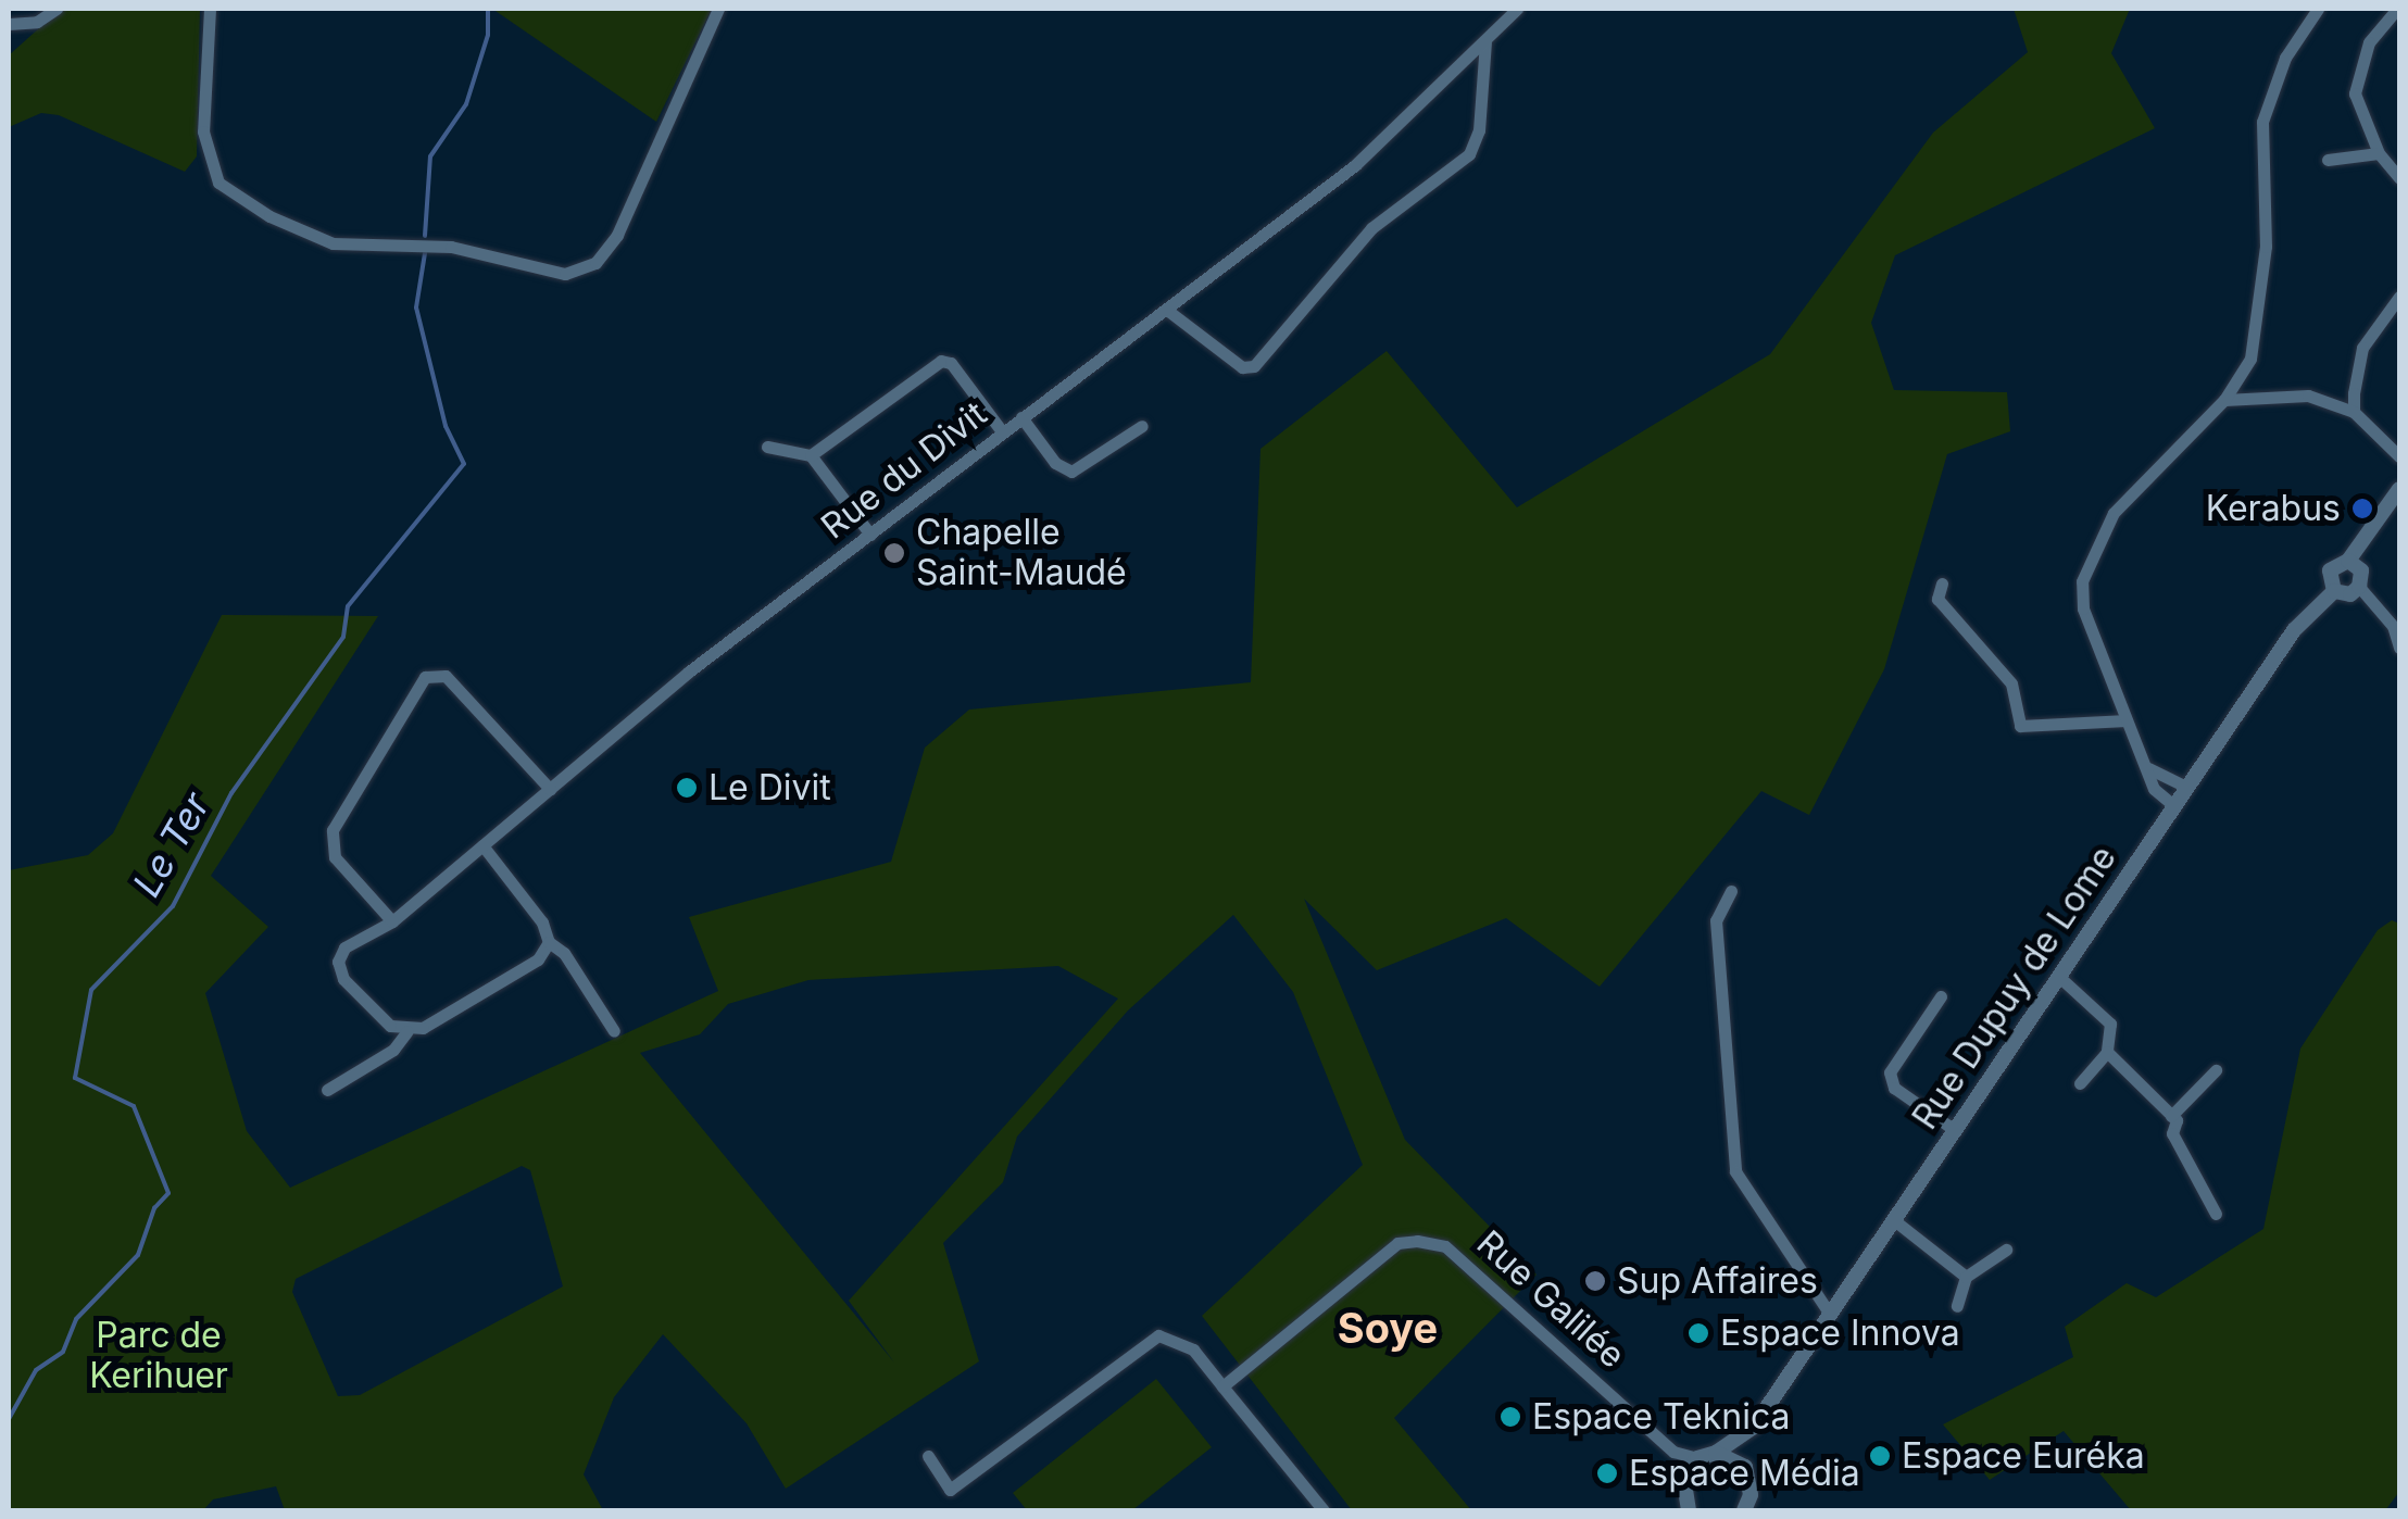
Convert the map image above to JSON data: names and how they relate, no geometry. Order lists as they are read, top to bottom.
{
  "streets": {
    "street": ["Rue du Divit", "Rue Dupuy de Lome", "Rue Galilée"]
  },
  "crossings": [
    ["Rue Dupuy de Lome", "Rue Galilée"]
  ],
  "districts": ["Soye"],
  "water": ["Le Ter"],
  "parks": ["Parc de Kerihuer"],
  "places": [
    "Kerabus",
    "Chapelle Saint-Maudé",
    "Le Divit",
    "Sup Affaires",
    "Espace Innova",
    "Espace Teknica",
    "Espace Euréka",
    "Espace Média"
  ]
}
